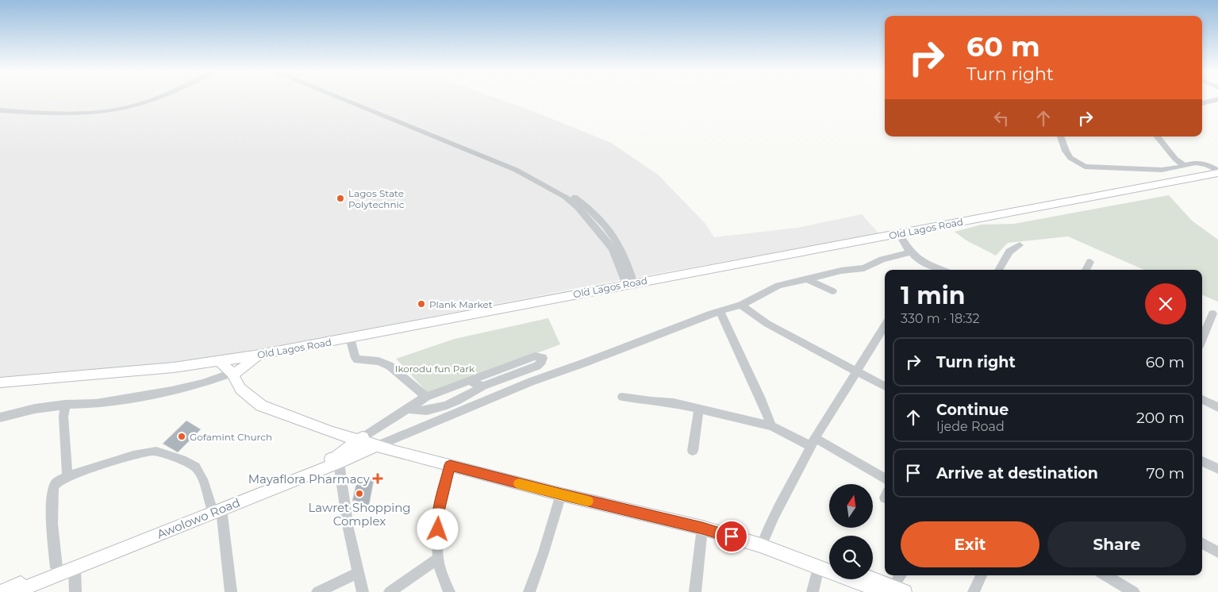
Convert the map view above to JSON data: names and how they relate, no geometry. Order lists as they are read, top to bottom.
{
  "streets": {
    "main road": ["Old Lagos Road", "Awolowo Road"]
  },
  "parks": ["Ikorodu fun Park"],
  "places": {
    "other": [
      "Lagos State Polytechnic",
      "Plank Market",
      "Gofamint Church",
      "Lawret Shopping Complex"
    ],
    "health": ["Mayaflora Pharmacy"]
  },
  "north": "top",
  "page": {
    "turn": ["60 m", "Turn right"],
    "heading": ["1 min", "330 m · 18:32"],
    "list": [
      {
        "name": "Turn right",
        "value": "60 m"
      },
      {
        "name": "Continue",
        "note": "Ijede Road",
        "value": "200 m"
      },
      {
        "name": "Arrive at destination",
        "value": "70 m"
      }
    ],
    "buttons": ["Exit", "Share"]
  }
}
